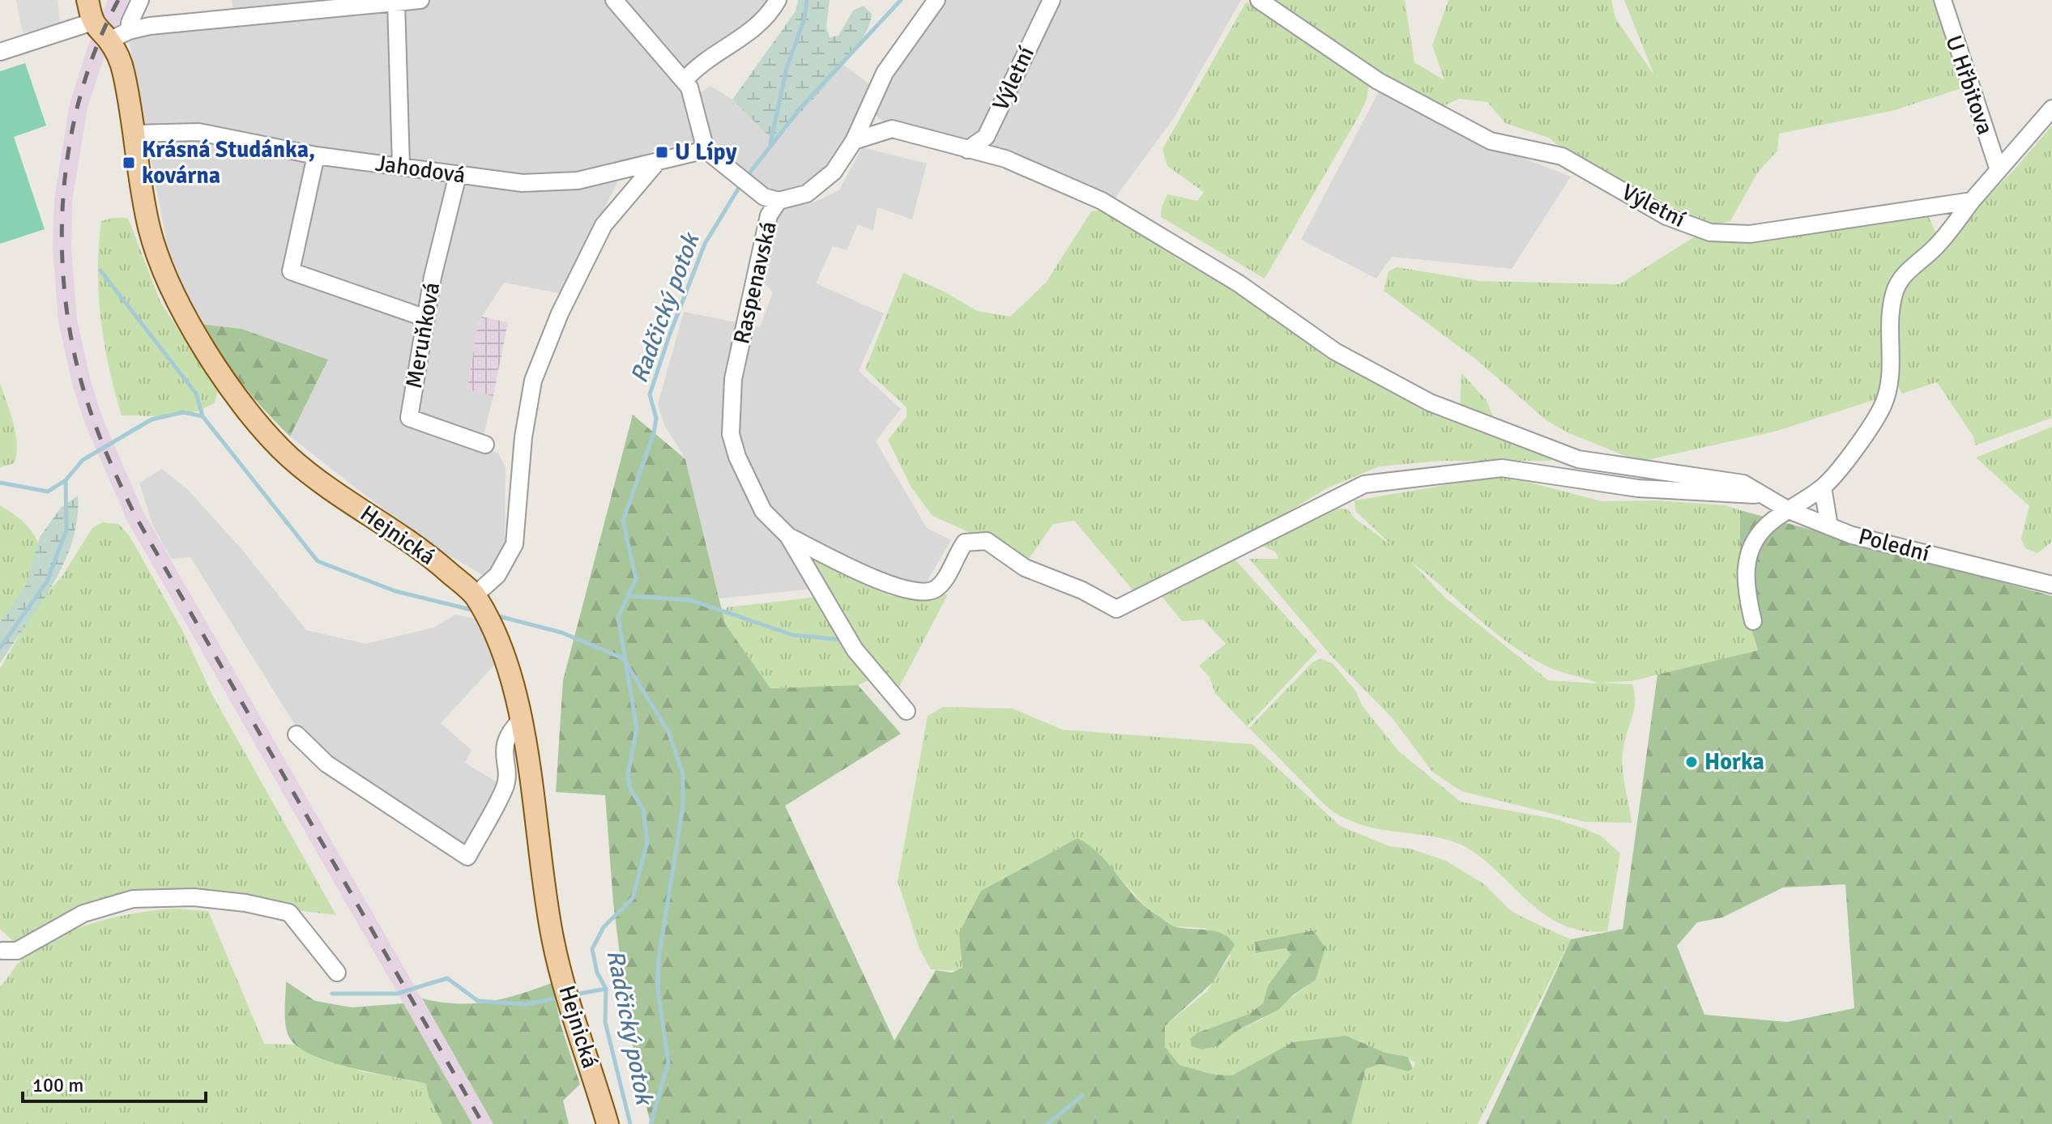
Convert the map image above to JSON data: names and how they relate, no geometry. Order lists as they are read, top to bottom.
{
  "streets": {
    "main road": ["Hejnická"],
    "street": [
      "Výletní",
      "U Hřbitova",
      "Jahodová",
      "Raspenavská",
      "Meruňková",
      "Polední"
    ]
  },
  "crossings": [
    ["Výletní", "Polední"],
    ["Jahodová", "Meruňková"],
    ["Jahodová", "Hejnická"],
    ["Raspenavská", "Polední"]
  ],
  "water": ["Radčický potok"],
  "places": {
    "transit": ["U Lípy", "Krásná Studánka, kovárna"],
    "other": ["Horka"]
  },
  "scale_bar": "100 m"
}
